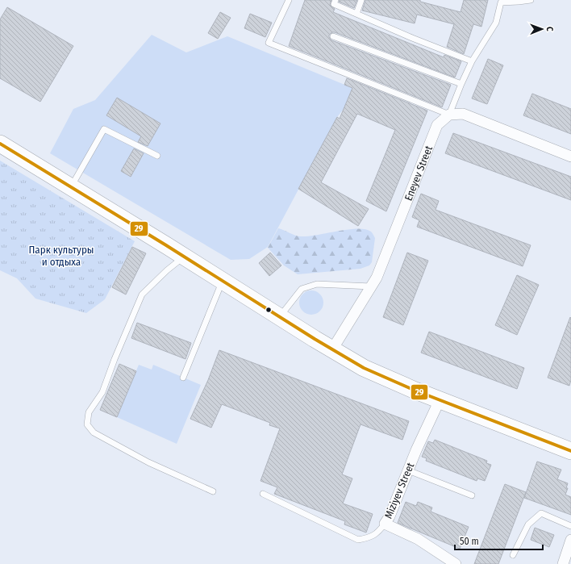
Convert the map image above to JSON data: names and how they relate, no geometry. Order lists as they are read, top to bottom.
{
  "streets": {
    "street": ["Eneyev Street", "Miziyev Street"]
  },
  "parks": ["Парк культуры и отдыха"],
  "lines": ["transit line 29"],
  "scale_bar": "50 m",
  "north": "right"
}
